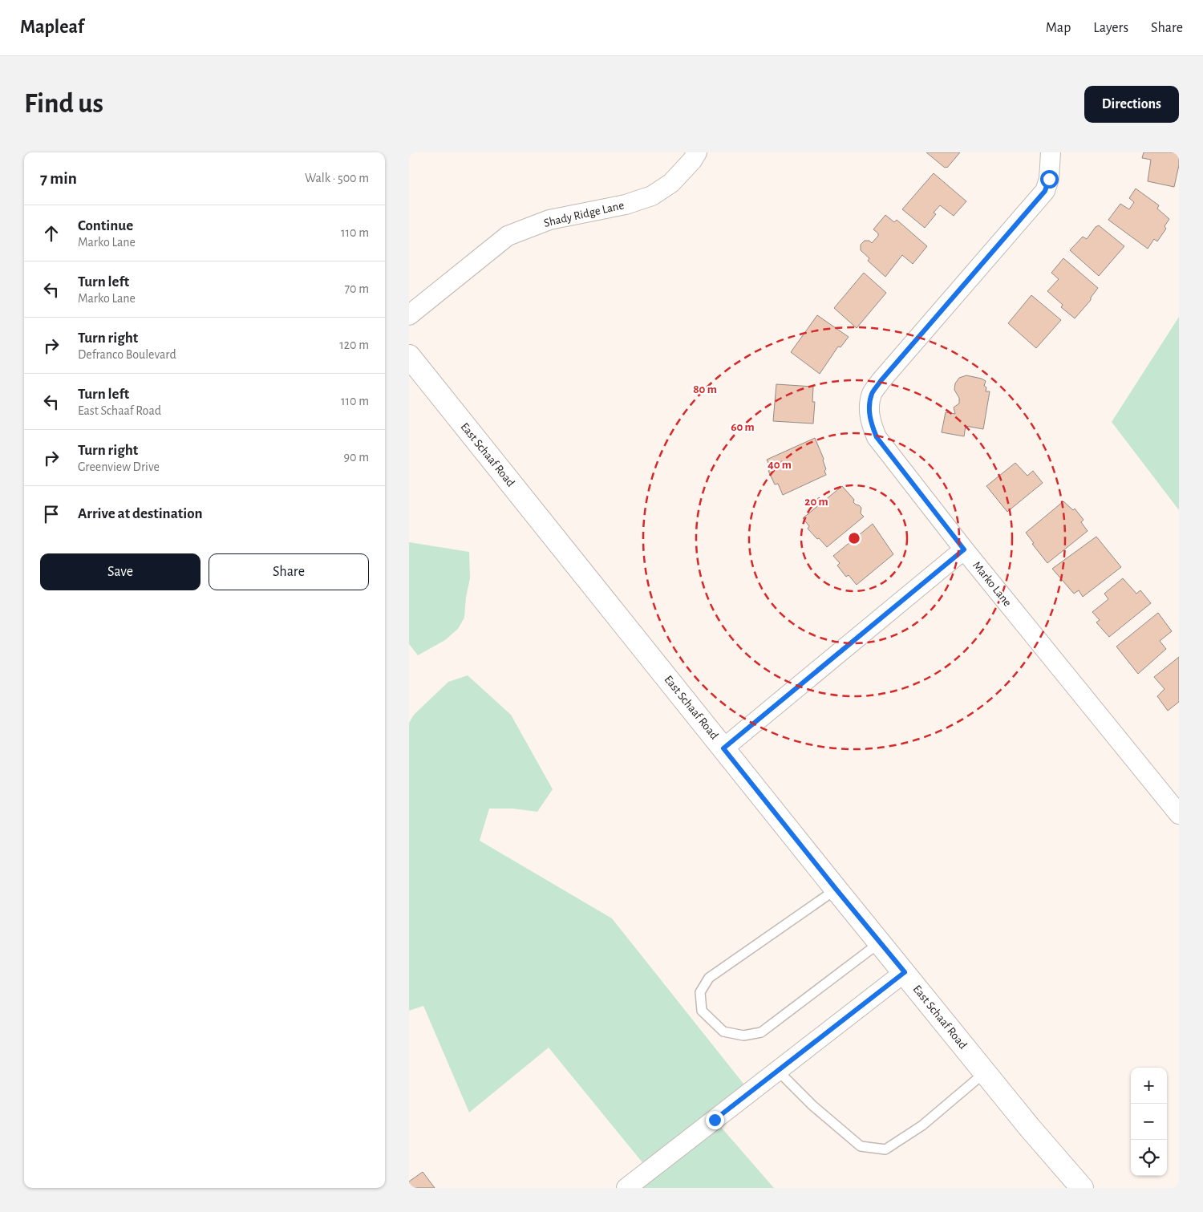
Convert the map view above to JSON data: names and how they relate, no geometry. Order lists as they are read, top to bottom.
{
  "streets": {
    "street": ["Shady Ridge Lane", "East Schaaf Road", "Marko Lane"]
  },
  "page": {
    "header": "Mapleaf",
    "nav": ["Map", "Layers", "Share"],
    "buttons": [
      "Directions",
      ["Save", "Share"]
    ],
    "title": "Find us",
    "heading": ["7 min", "Walk · 500 m"],
    "list": [
      ["Continue", "Marko Lane", "110 m"],
      ["Turn left", "Marko Lane", "70 m"],
      ["Turn right", "Defranco Boulevard", "120 m"],
      ["Turn left", "East Schaaf Road", "110 m"],
      ["Turn right", "Greenview Drive", "90 m"],
      "Arrive at destination"
    ],
    "map_buttons": ["+", "−"]
  },
  "rings": [
    "80 m",
    "60 m",
    "40 m",
    "20 m"
  ]
}
